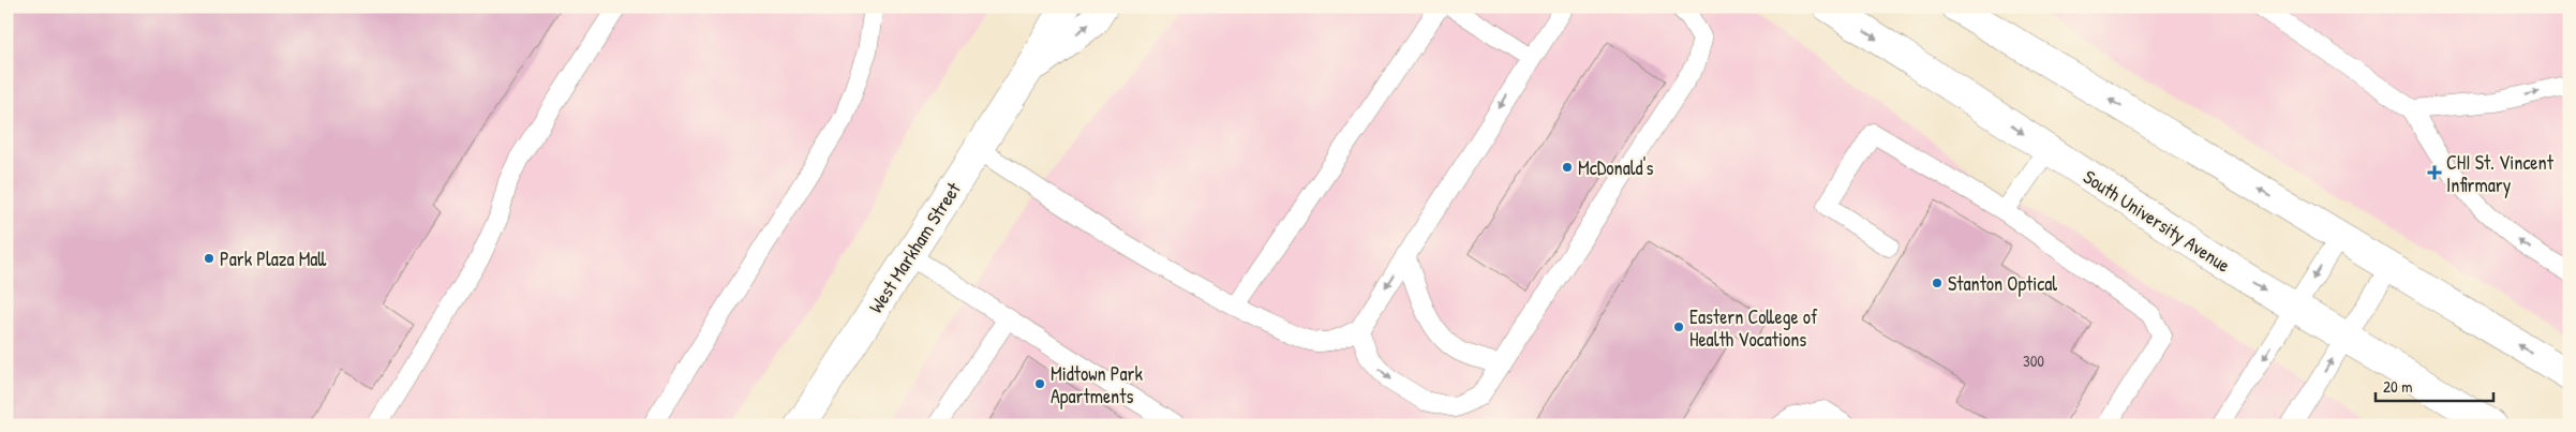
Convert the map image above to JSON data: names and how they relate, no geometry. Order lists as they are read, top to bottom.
{
  "streets": {
    "main road": ["South University Avenue", "West Markham Street"]
  },
  "places": {
    "other": [
      "McDonald's",
      "Park Plaza Mall",
      "Stanton Optical",
      "Eastern College of Health Vocations",
      "Midtown Park Apartments"
    ],
    "health": ["CHI St. Vincent Infirmary"]
  },
  "house_numbers": ["300"],
  "scale_bar": "20 m"
}
